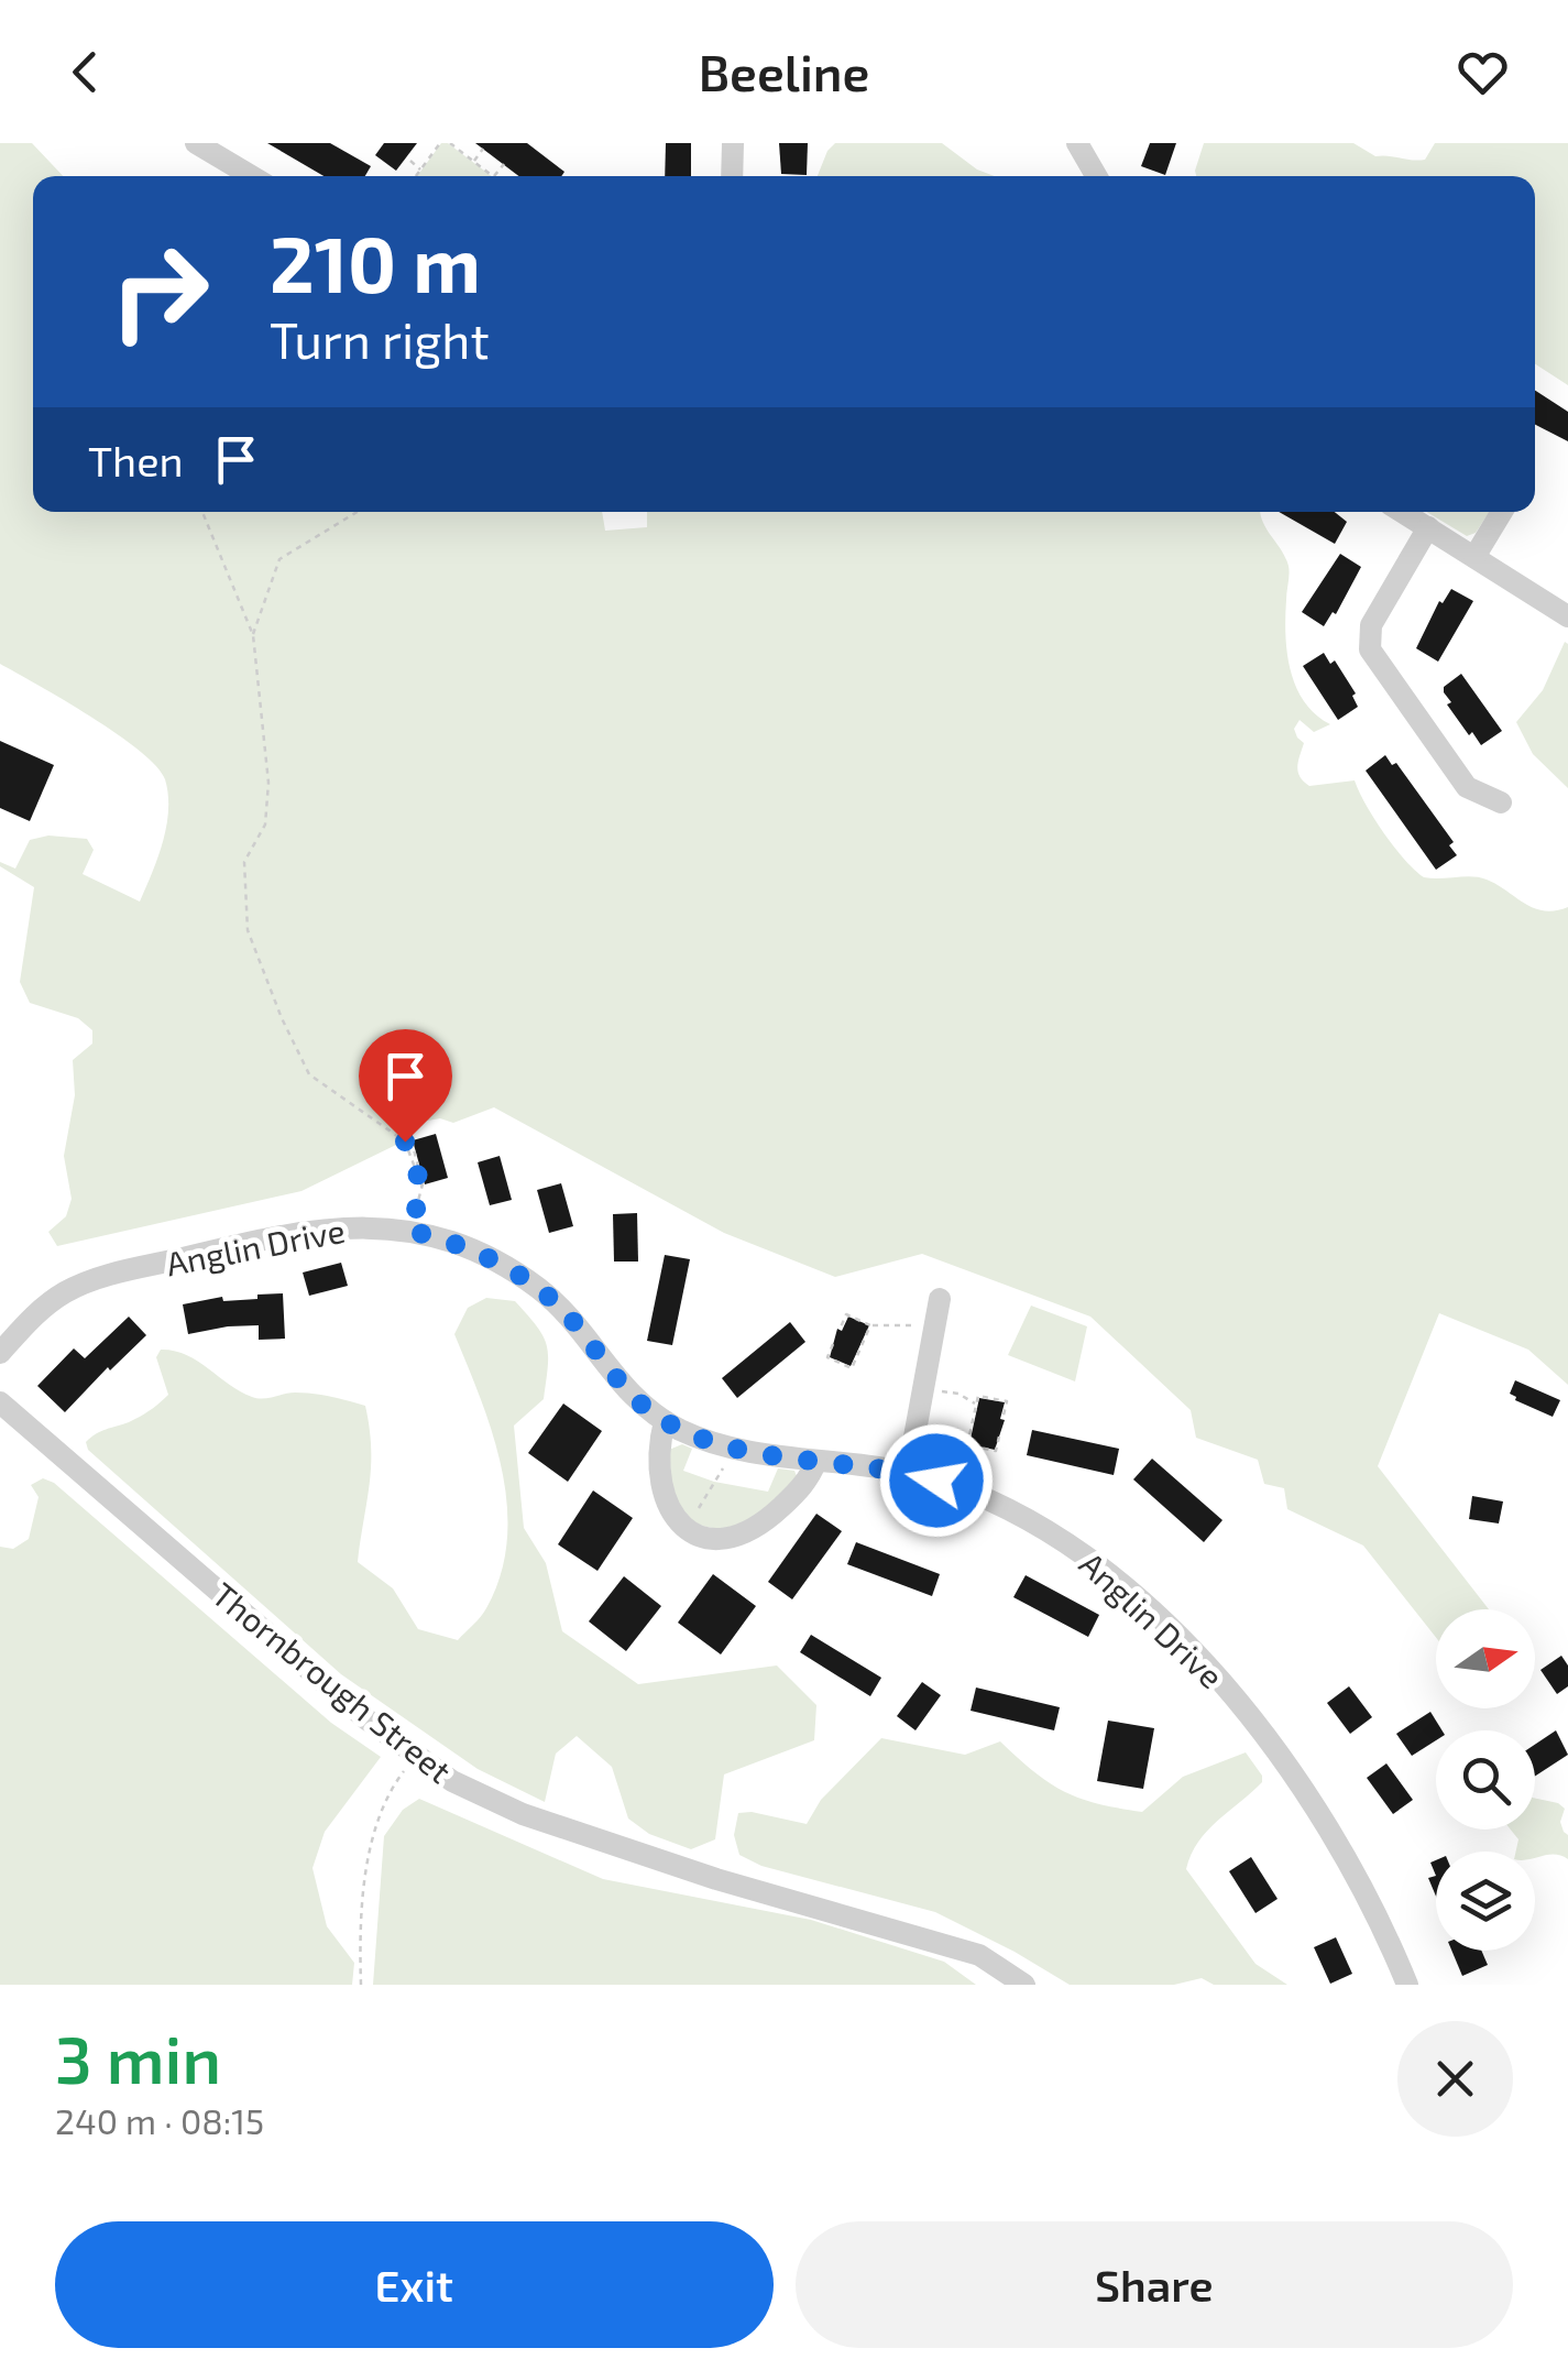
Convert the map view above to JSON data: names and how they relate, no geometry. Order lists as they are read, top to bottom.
{
  "streets": {
    "street": ["Anglin Drive", "Thornbrough Street"]
  },
  "north": "right",
  "page": {
    "header": "Beeline",
    "turn": ["210 m", "Turn right"],
    "then": "Then",
    "heading": ["3 min", "240 m · 08:15"],
    "buttons": ["Exit", "Share"]
  }
}
